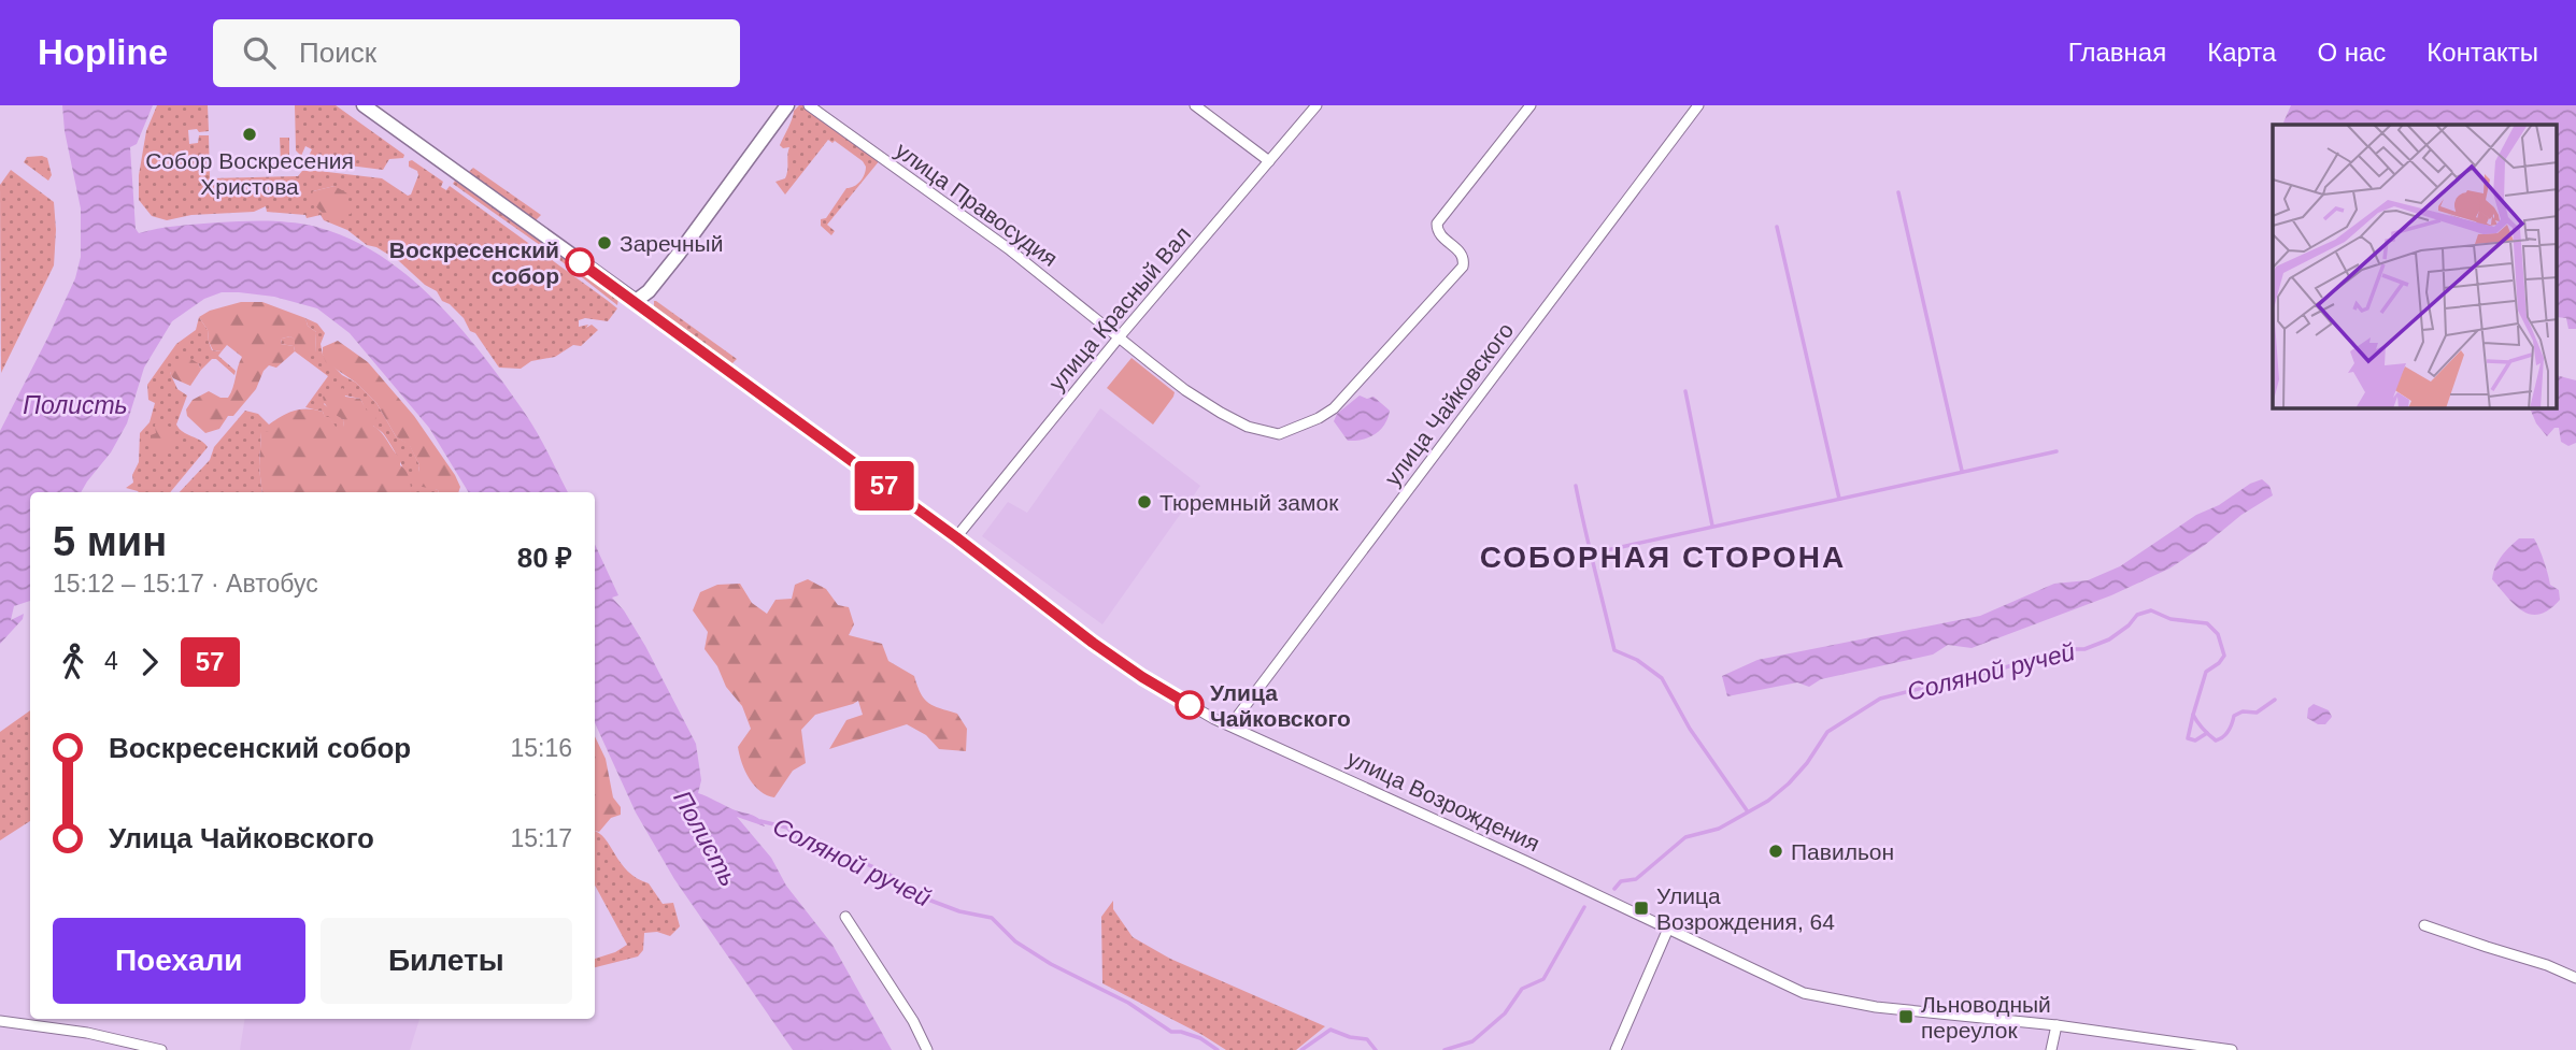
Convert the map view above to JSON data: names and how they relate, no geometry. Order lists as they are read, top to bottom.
{
  "streets": {
    "street": [
      "улица Правосудия",
      "улица Красный Вал",
      "улица Чайковского",
      "улица Возрождения"
    ]
  },
  "crossings": [
    ["улица Правосудия", "улица Красный Вал"],
    ["улица Красный Вал", "улица Возрождения"],
    ["улица Чайковского", "улица Возрождения"]
  ],
  "districts": ["СОБОРНАЯ СТОРОНА"],
  "water": ["Полисть", "Соляной ручей"],
  "places": {
    "other": [
      "Собор Воскресения Христова",
      "Заречный",
      "Воскресенский собор",
      "Тюремный замок",
      "Улица Чайковского",
      "Павильон"
    ],
    "transit": ["Улица Возрождения, 64", "Льноводный переулок"]
  },
  "lines": ["bus line 57"],
  "page": {
    "header": "Hopline",
    "search": "Поиск",
    "nav": [
      "Главная",
      "Карта",
      "О нас",
      "Контакты"
    ],
    "on_map": "57",
    "heading": ["5 мин", "15:12 – 15:17 · Автобус", "80 ₽"],
    "legs": ["4", "57"],
    "list": [
      {
        "name": "Воскресенский собор",
        "value": "15:16"
      },
      {
        "name": "Улица Чайковского",
        "value": "15:17"
      }
    ],
    "buttons": ["Поехали", "Билеты"]
  }
}
